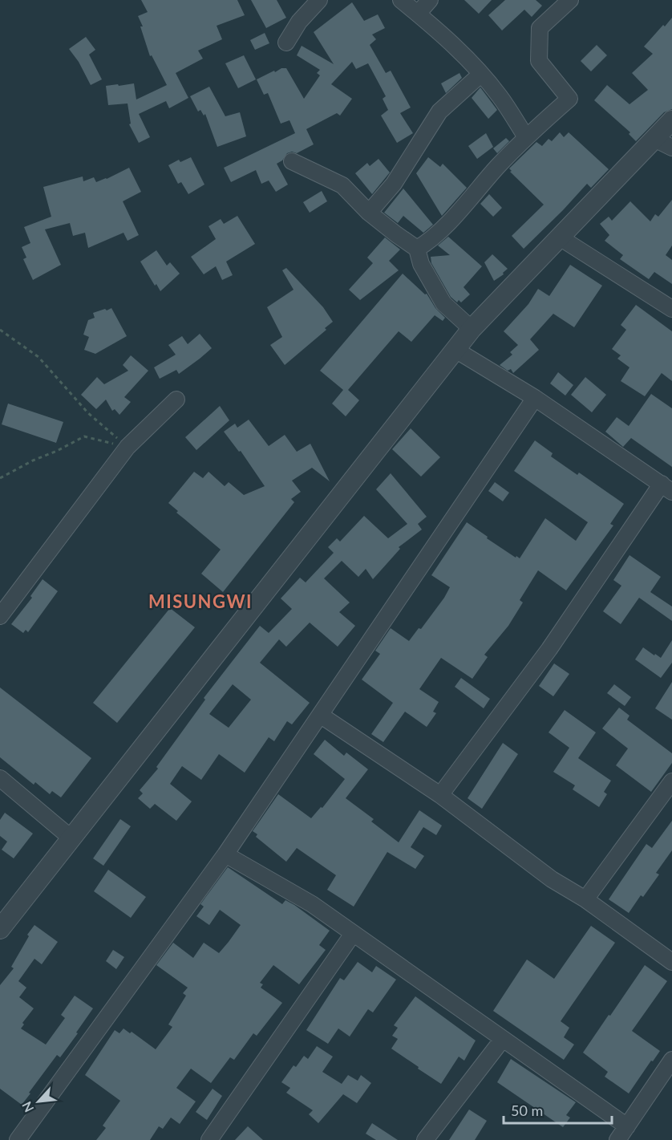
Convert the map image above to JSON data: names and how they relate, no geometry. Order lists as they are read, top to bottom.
{
  "districts": ["MISUNGWI"],
  "scale_bar": "50 m",
  "north": "bottom left"
}
